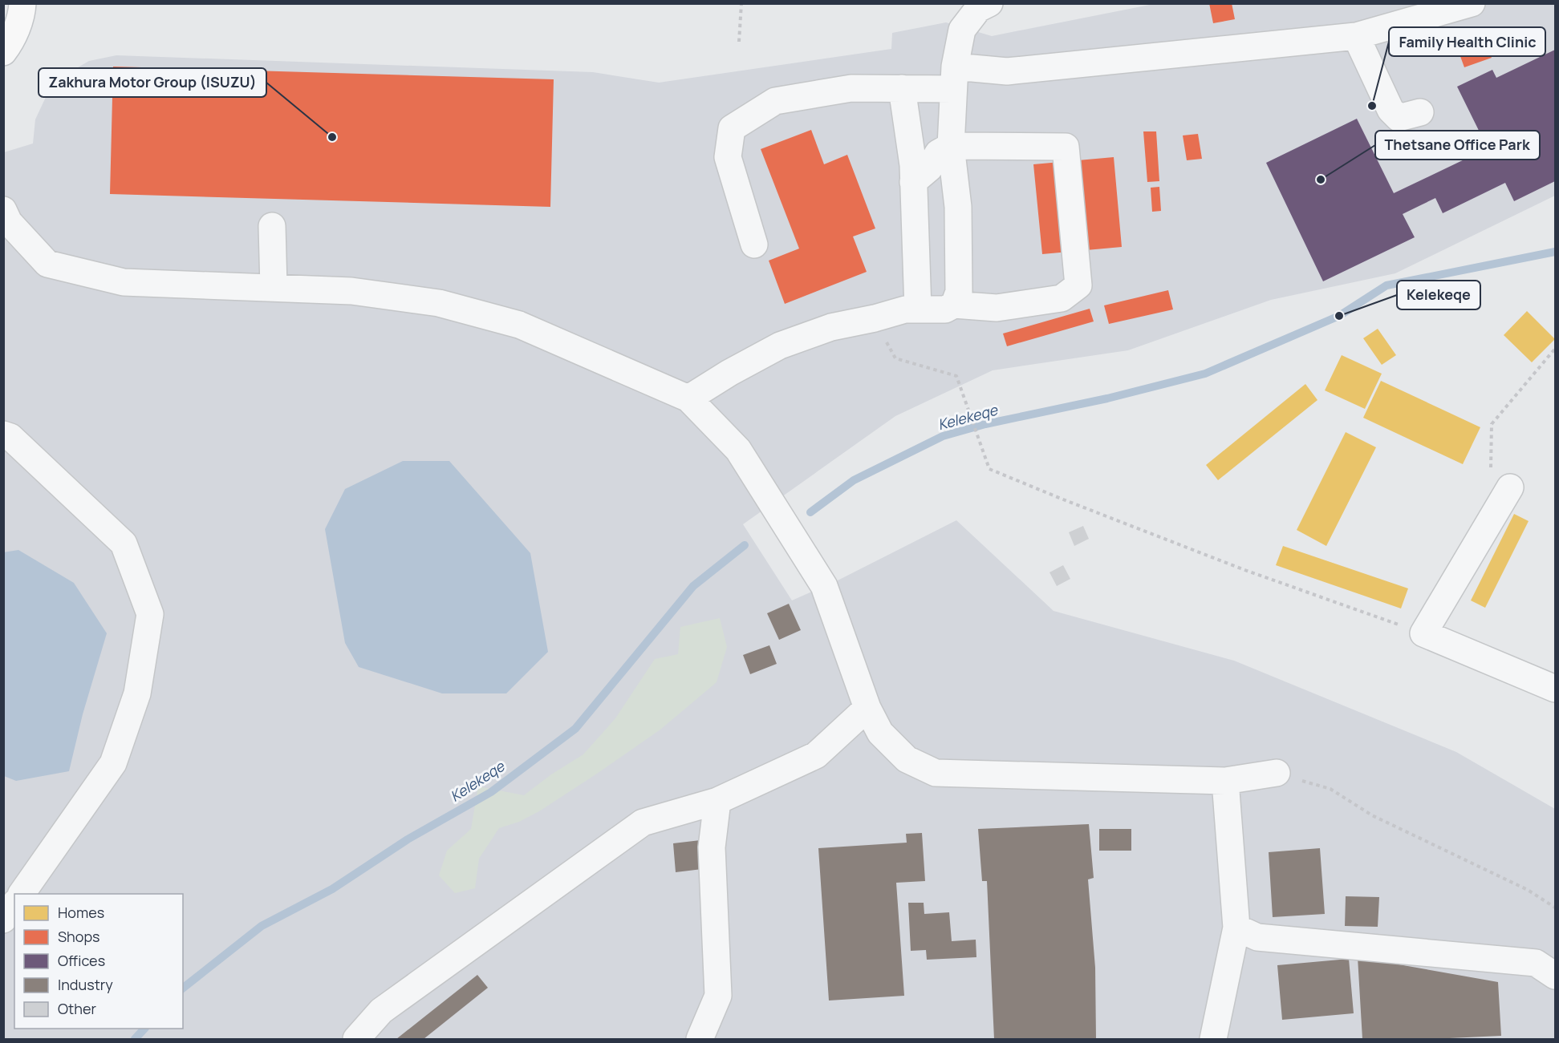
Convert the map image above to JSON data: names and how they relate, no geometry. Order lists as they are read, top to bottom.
{
  "water": ["Kelekeqe"],
  "places": [
    "Family Health Clinic",
    "Zakhura Motor Group (ISUZU)",
    "Thetsane Office Park",
    "Kelekeqe"
  ],
  "legend": [
    "Homes",
    "Shops",
    "Offices",
    "Industry",
    "Other"
  ]
}
